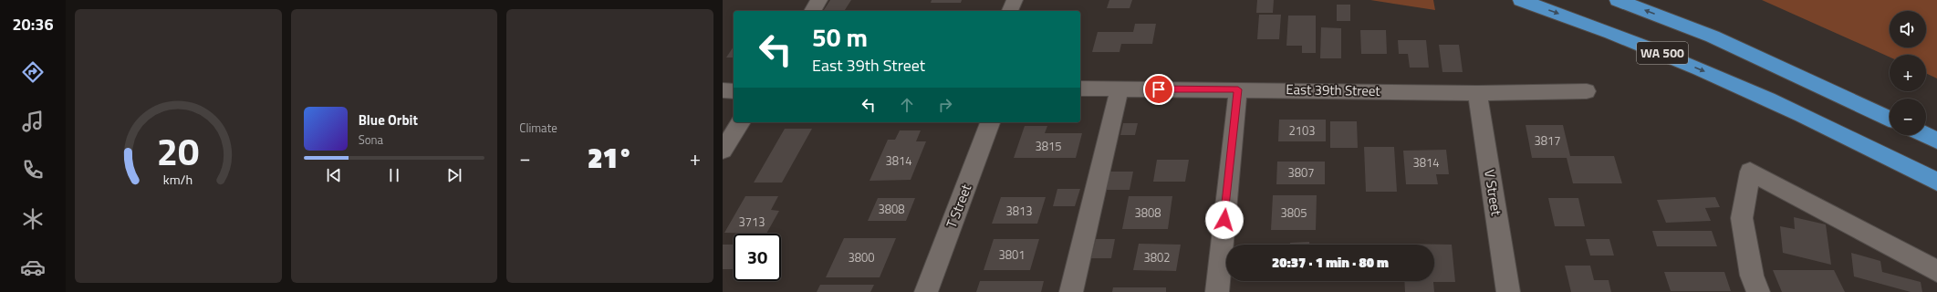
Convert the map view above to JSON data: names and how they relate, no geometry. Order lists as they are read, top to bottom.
{
  "streets": {
    "highway": ["WA 500"],
    "street": ["East 39th Street", "V Street", "T Street"]
  },
  "crossings": [
    ["East 39th Street", "V Street"]
  ],
  "house_numbers": [
    "2103",
    "3817",
    "3815",
    "3814",
    "3814",
    "3807",
    "3808",
    "3813",
    "3808",
    "3805",
    "3713",
    "3801",
    "3800",
    "3802"
  ],
  "page": {
    "tabs": "20:36",
    "tile": "Climate",
    "map_buttons": ["+", "−"],
    "turn": ["50 m", "East 39th Street"],
    "song": ["Blue Orbit", "Sona"],
    "heat": ["−", "21°", "+"],
    "limit": "30",
    "trip": "20:37 · 1 min · 80 m",
    "gauge": ["20", "km/h"]
  }
}
